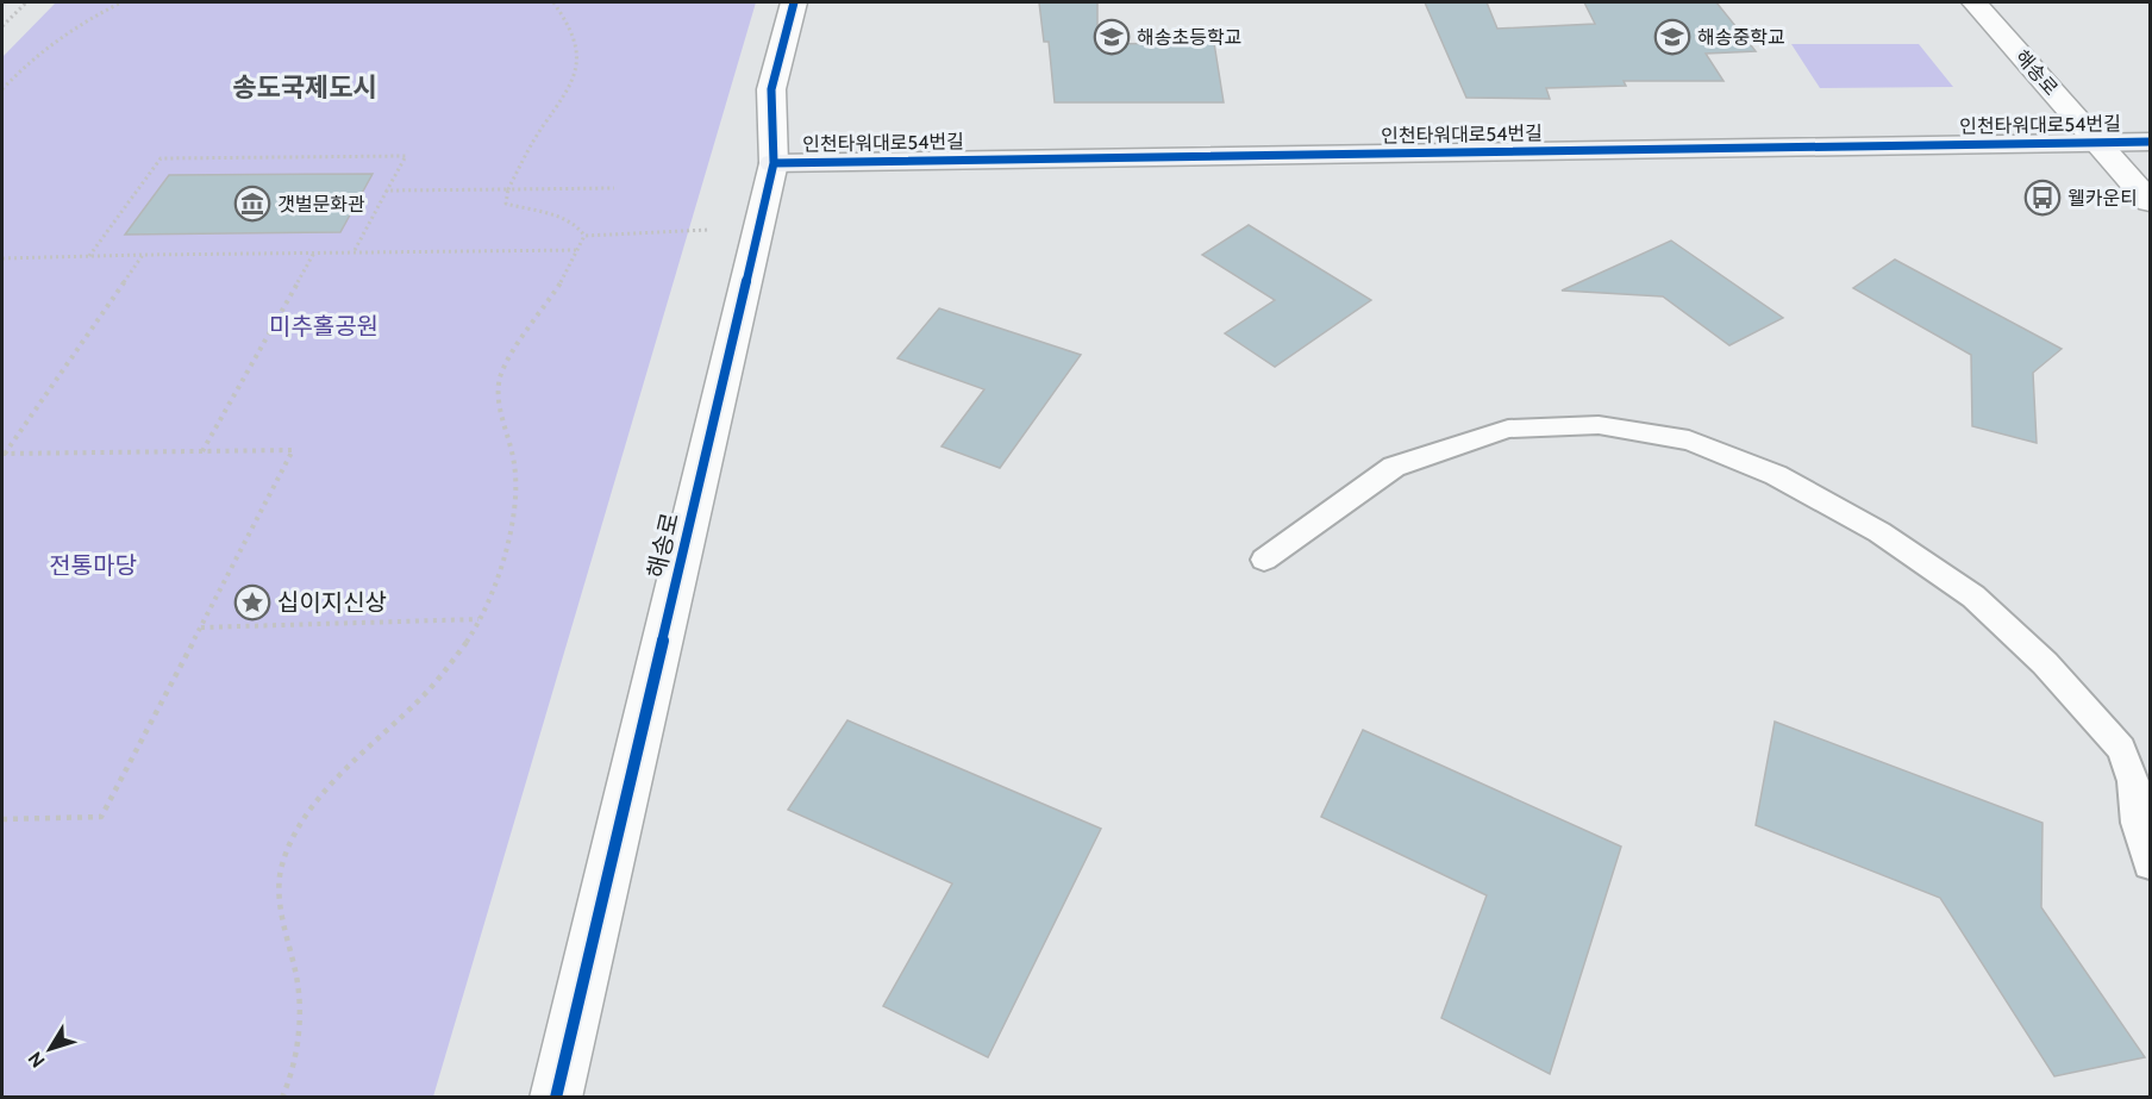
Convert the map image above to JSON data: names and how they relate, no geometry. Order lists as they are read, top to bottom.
{
  "streets": {
    "street": ["해송로", "인천타워대로54번길"]
  },
  "crossings": [
    ["해송로", "인천타워대로54번길"]
  ],
  "districts": ["송도국제도시"],
  "parks": ["미추홀공원", "전통마당"],
  "places": {
    "school or university": ["해송초등학교", "해송중학교"],
    "bus stop": ["웰카운티"],
    "museum": ["갯벌문화관"],
    "place": ["십이지신상"]
  },
  "north": "bottom left"
}
